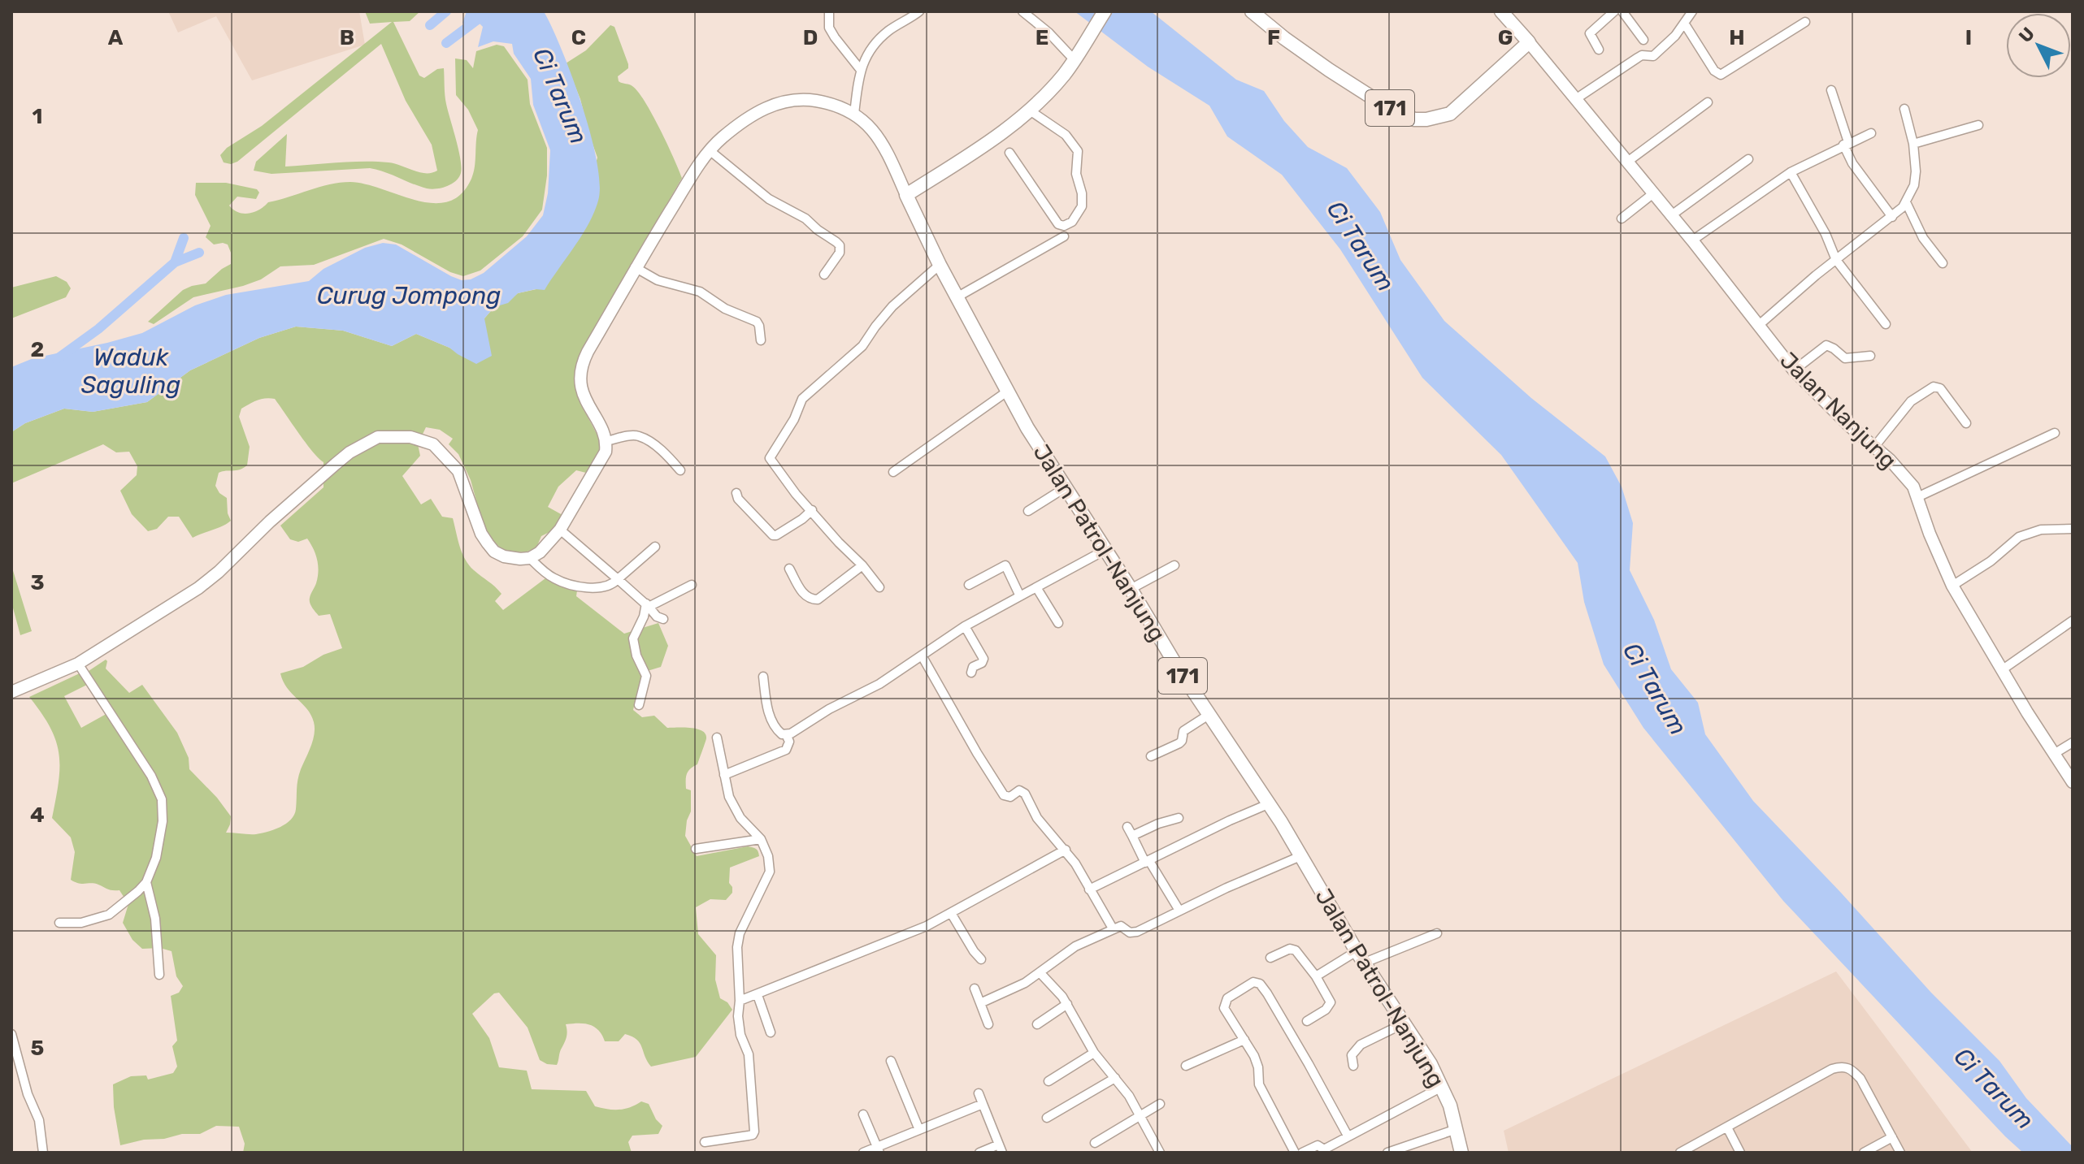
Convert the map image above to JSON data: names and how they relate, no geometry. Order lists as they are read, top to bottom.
{
  "streets": {
    "main road": ["171", "Jalan Nanjung", "Jalan Patrol-Nanjung"]
  },
  "crossings": [
    ["171", "Jalan Nanjung"]
  ],
  "water": ["Ci Tarum", "Curug Jompong", "Waduk Saguling"],
  "north": "top left",
  "grid": {
    "columns": [
      "A",
      "B",
      "C",
      "D",
      "E",
      "F",
      "G",
      "H",
      "I"
    ],
    "rows": [
      "1",
      "2",
      "3",
      "4",
      "5"
    ]
  }
}
